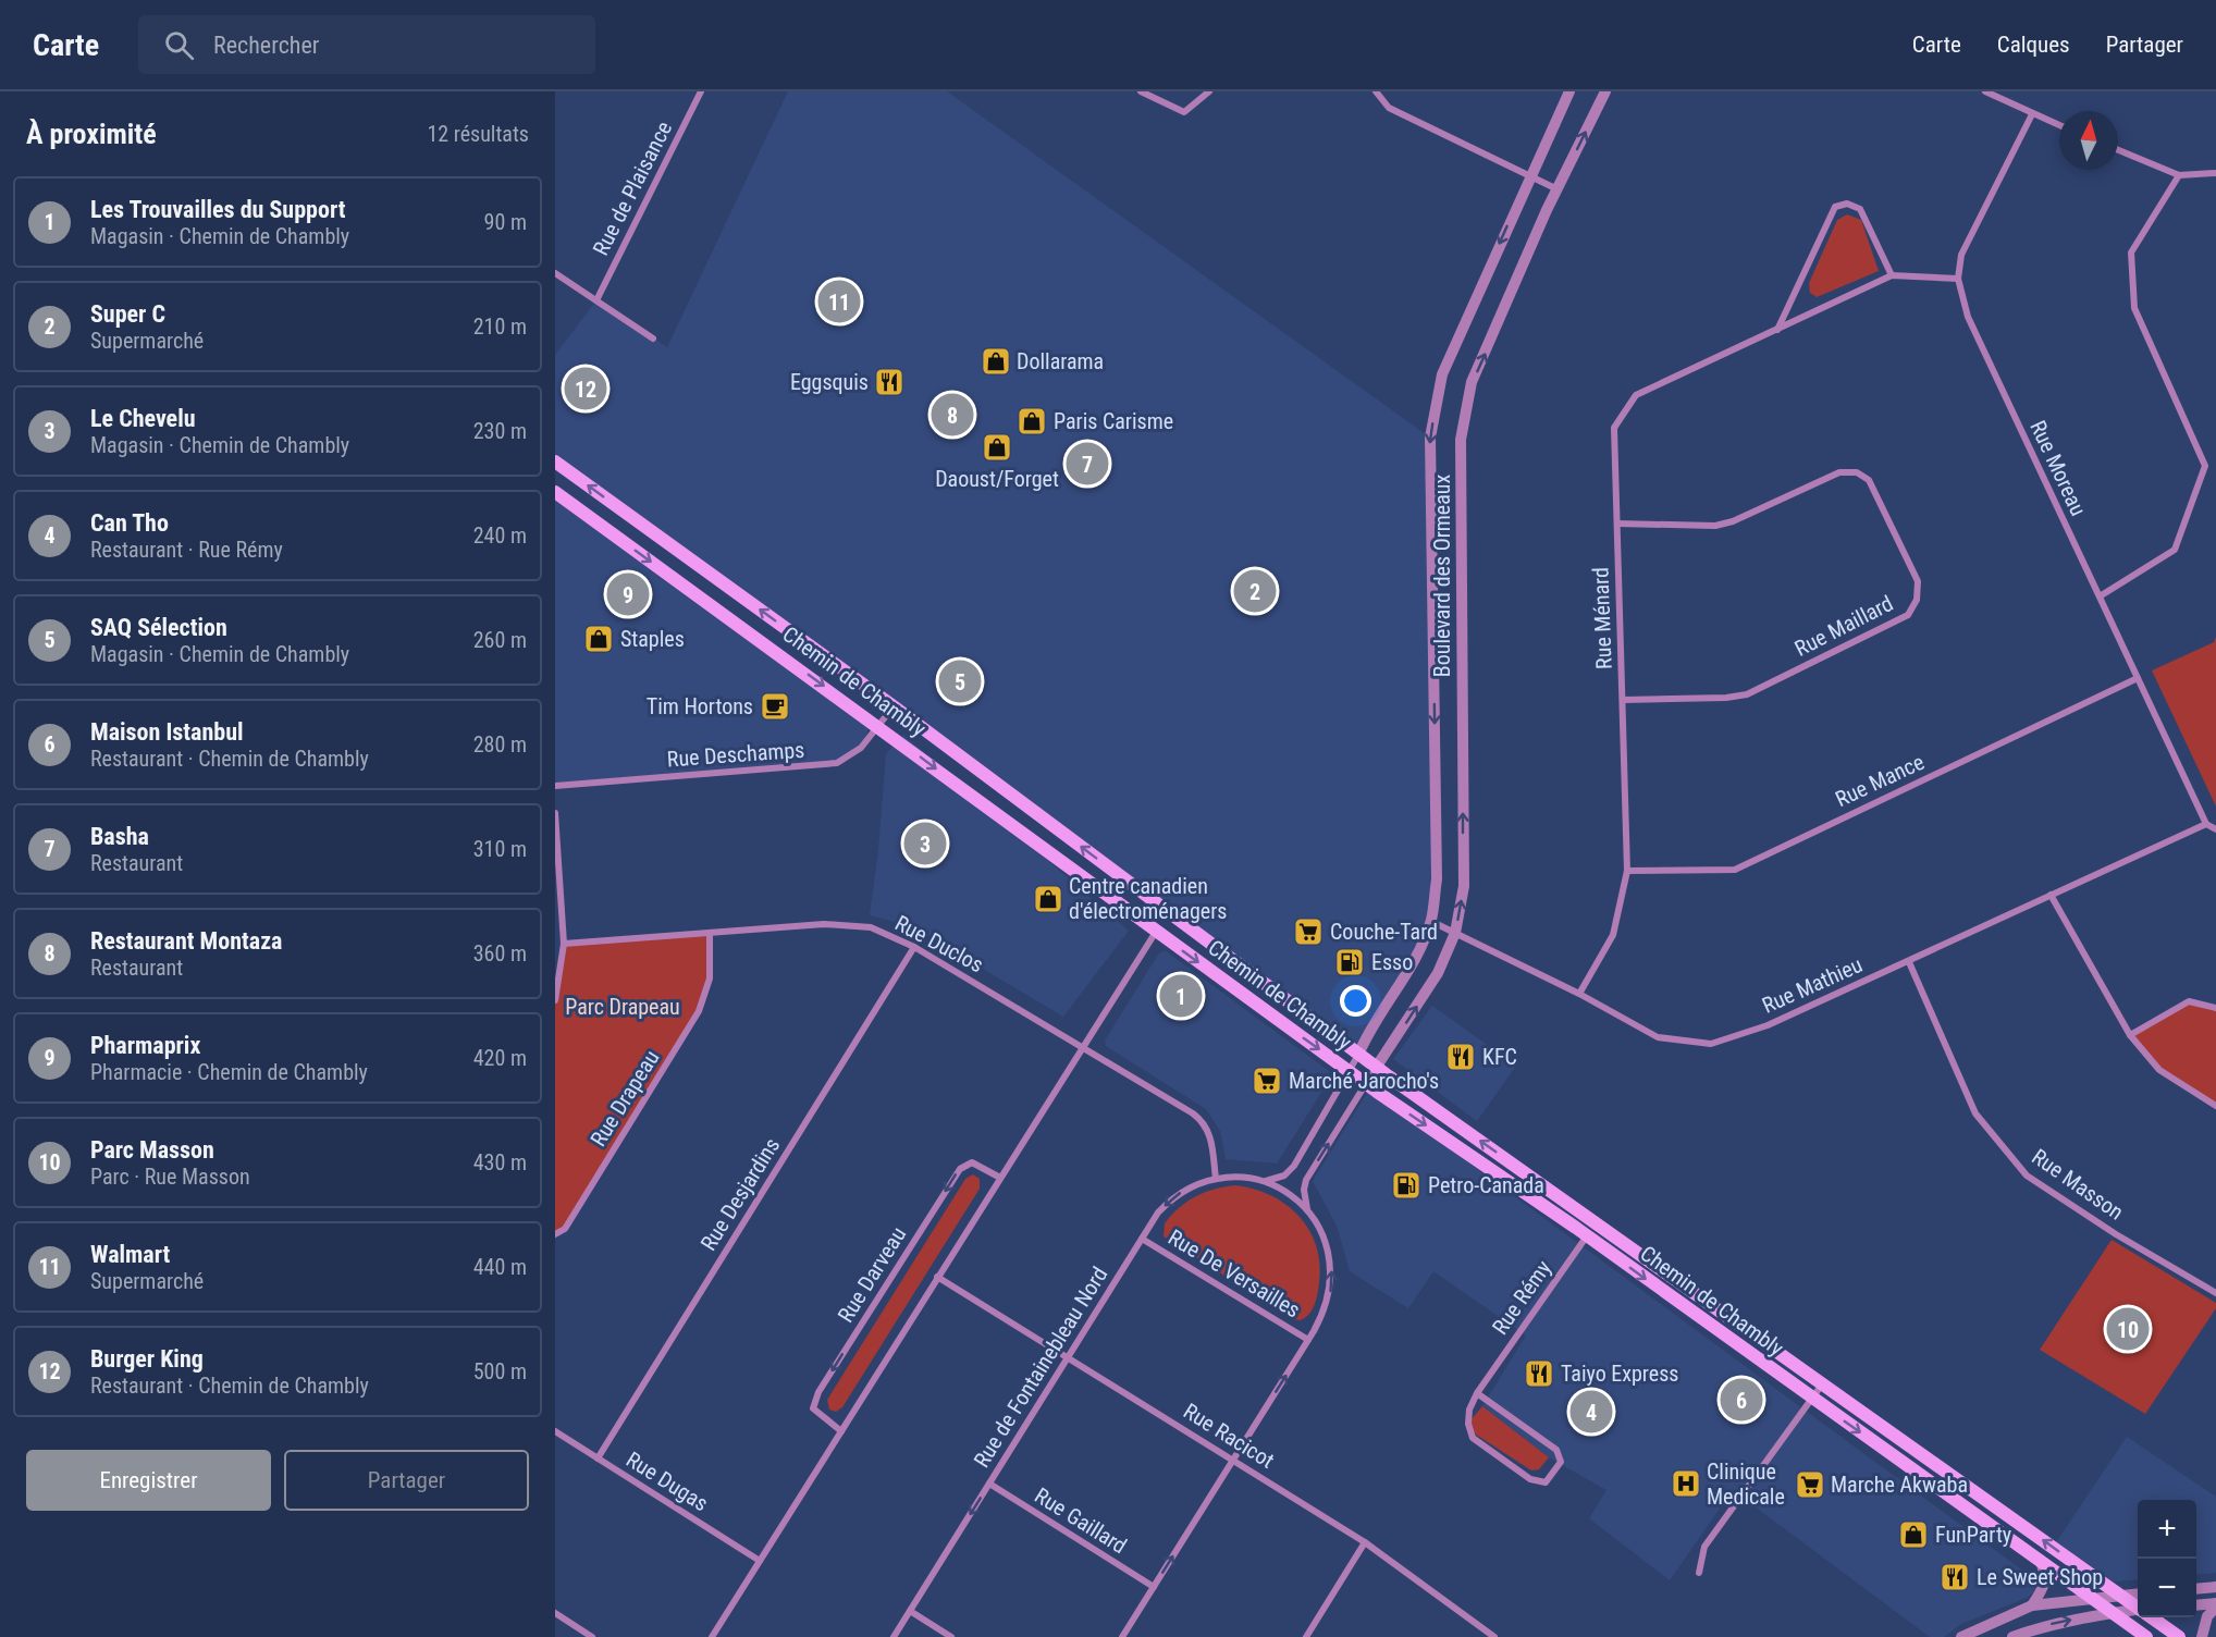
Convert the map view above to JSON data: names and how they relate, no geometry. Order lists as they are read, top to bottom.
{
  "streets": {
    "main road": ["Chemin de Chambly"],
    "street": [
      "Rue de Plaisance",
      "Rue Moreau",
      "Boulevard des Ormeaux",
      "Rue Ménard",
      "Rue Maillard",
      "Rue Deschamps",
      "Rue Mance",
      "Rue Duclos",
      "Rue Mathieu",
      "Rue Drapeau",
      "Rue Masson",
      "Rue Desjardins",
      "Rue De Versailles",
      "Rue Darveau",
      "Rue Rémy",
      "Rue de Fontainebleau Nord",
      "Rue Racicot",
      "Rue Dugas",
      "Rue Gaillard"
    ]
  },
  "crossings": [
    ["Rue Moreau", "Rue Ménard"],
    ["Rue Moreau", "Rue Mance"],
    ["Rue Moreau", "Rue Mathieu"],
    ["Boulevard des Ormeaux", "Chemin de Chambly"],
    ["Boulevard des Ormeaux", "Rue Mathieu"],
    ["Rue Ménard", "Rue Maillard"],
    ["Rue Ménard", "Rue Mance"],
    ["Rue Ménard", "Rue Mathieu"],
    ["Chemin de Chambly", "Rue Deschamps"],
    ["Chemin de Chambly", "Rue Rémy"],
    ["Rue Duclos", "Rue Drapeau"],
    ["Rue Duclos", "Rue Desjardins"],
    ["Rue Duclos", "Rue de Fontainebleau Nord"],
    ["Rue Mathieu", "Rue Masson"],
    ["Rue Desjardins", "Rue Dugas"],
    ["Rue De Versailles", "Rue de Fontainebleau Nord"],
    ["Rue de Fontainebleau Nord", "Rue Racicot"],
    ["Rue de Fontainebleau Nord", "Rue Gaillard"]
  ],
  "one_way": ["Rue de Fontainebleau Nord"],
  "parks": ["Parc Drapeau"],
  "places": {
    "shop": [
      "Dollarama",
      "Paris Carisme",
      "Daoust/Forget",
      "Staples",
      "Centre canadien d'électroménagers",
      "FunParty"
    ],
    "restaurant": [
      "Eggsquis",
      "KFC",
      "Taiyo Express",
      "Le Sweet Shop"
    ],
    "cafe": ["Tim Hortons"],
    "supermarket": ["Couche-Tard", "Marché Jarocho's", "Marche Akwaba"],
    "fuel station": ["Esso", "Petro-Canada"],
    "hospital": ["Clinique Medicale"]
  },
  "north": "top",
  "page": {
    "header": "Carte",
    "search": "Rechercher",
    "nav": ["Carte", "Calques", "Partager"],
    "heading": ["À proximité", "12 résultats"],
    "list": [
      {
        "mark": "1",
        "name": "Les Trouvailles du Support",
        "note": "Magasin · Chemin de Chambly",
        "value": "90 m"
      },
      {
        "mark": "2",
        "name": "Super C",
        "note": "Supermarché",
        "value": "210 m"
      },
      {
        "mark": "3",
        "name": "Le Chevelu",
        "note": "Magasin · Chemin de Chambly",
        "value": "230 m"
      },
      {
        "mark": "4",
        "name": "Can Tho",
        "note": "Restaurant · Rue Rémy",
        "value": "240 m"
      },
      {
        "mark": "5",
        "name": "SAQ Sélection",
        "note": "Magasin · Chemin de Chambly",
        "value": "260 m"
      },
      {
        "mark": "6",
        "name": "Maison Istanbul",
        "note": "Restaurant · Chemin de Chambly",
        "value": "280 m"
      },
      {
        "mark": "7",
        "name": "Basha",
        "note": "Restaurant",
        "value": "310 m"
      },
      {
        "mark": "8",
        "name": "Restaurant Montaza",
        "note": "Restaurant",
        "value": "360 m"
      },
      {
        "mark": "9",
        "name": "Pharmaprix",
        "note": "Pharmacie · Chemin de Chambly",
        "value": "420 m"
      },
      {
        "mark": "10",
        "name": "Parc Masson",
        "note": "Parc · Rue Masson",
        "value": "430 m"
      },
      {
        "mark": "11",
        "name": "Walmart",
        "note": "Supermarché",
        "value": "440 m"
      },
      {
        "mark": "12",
        "name": "Burger King",
        "note": "Restaurant · Chemin de Chambly",
        "value": "500 m"
      }
    ],
    "pins": [
      "11",
      "12",
      "8",
      "7",
      "2",
      "9",
      "5",
      "3",
      "1",
      "10",
      "6",
      "4"
    ],
    "buttons": ["Enregistrer", "Partager"],
    "map_buttons": ["+", "−"]
  }
}
